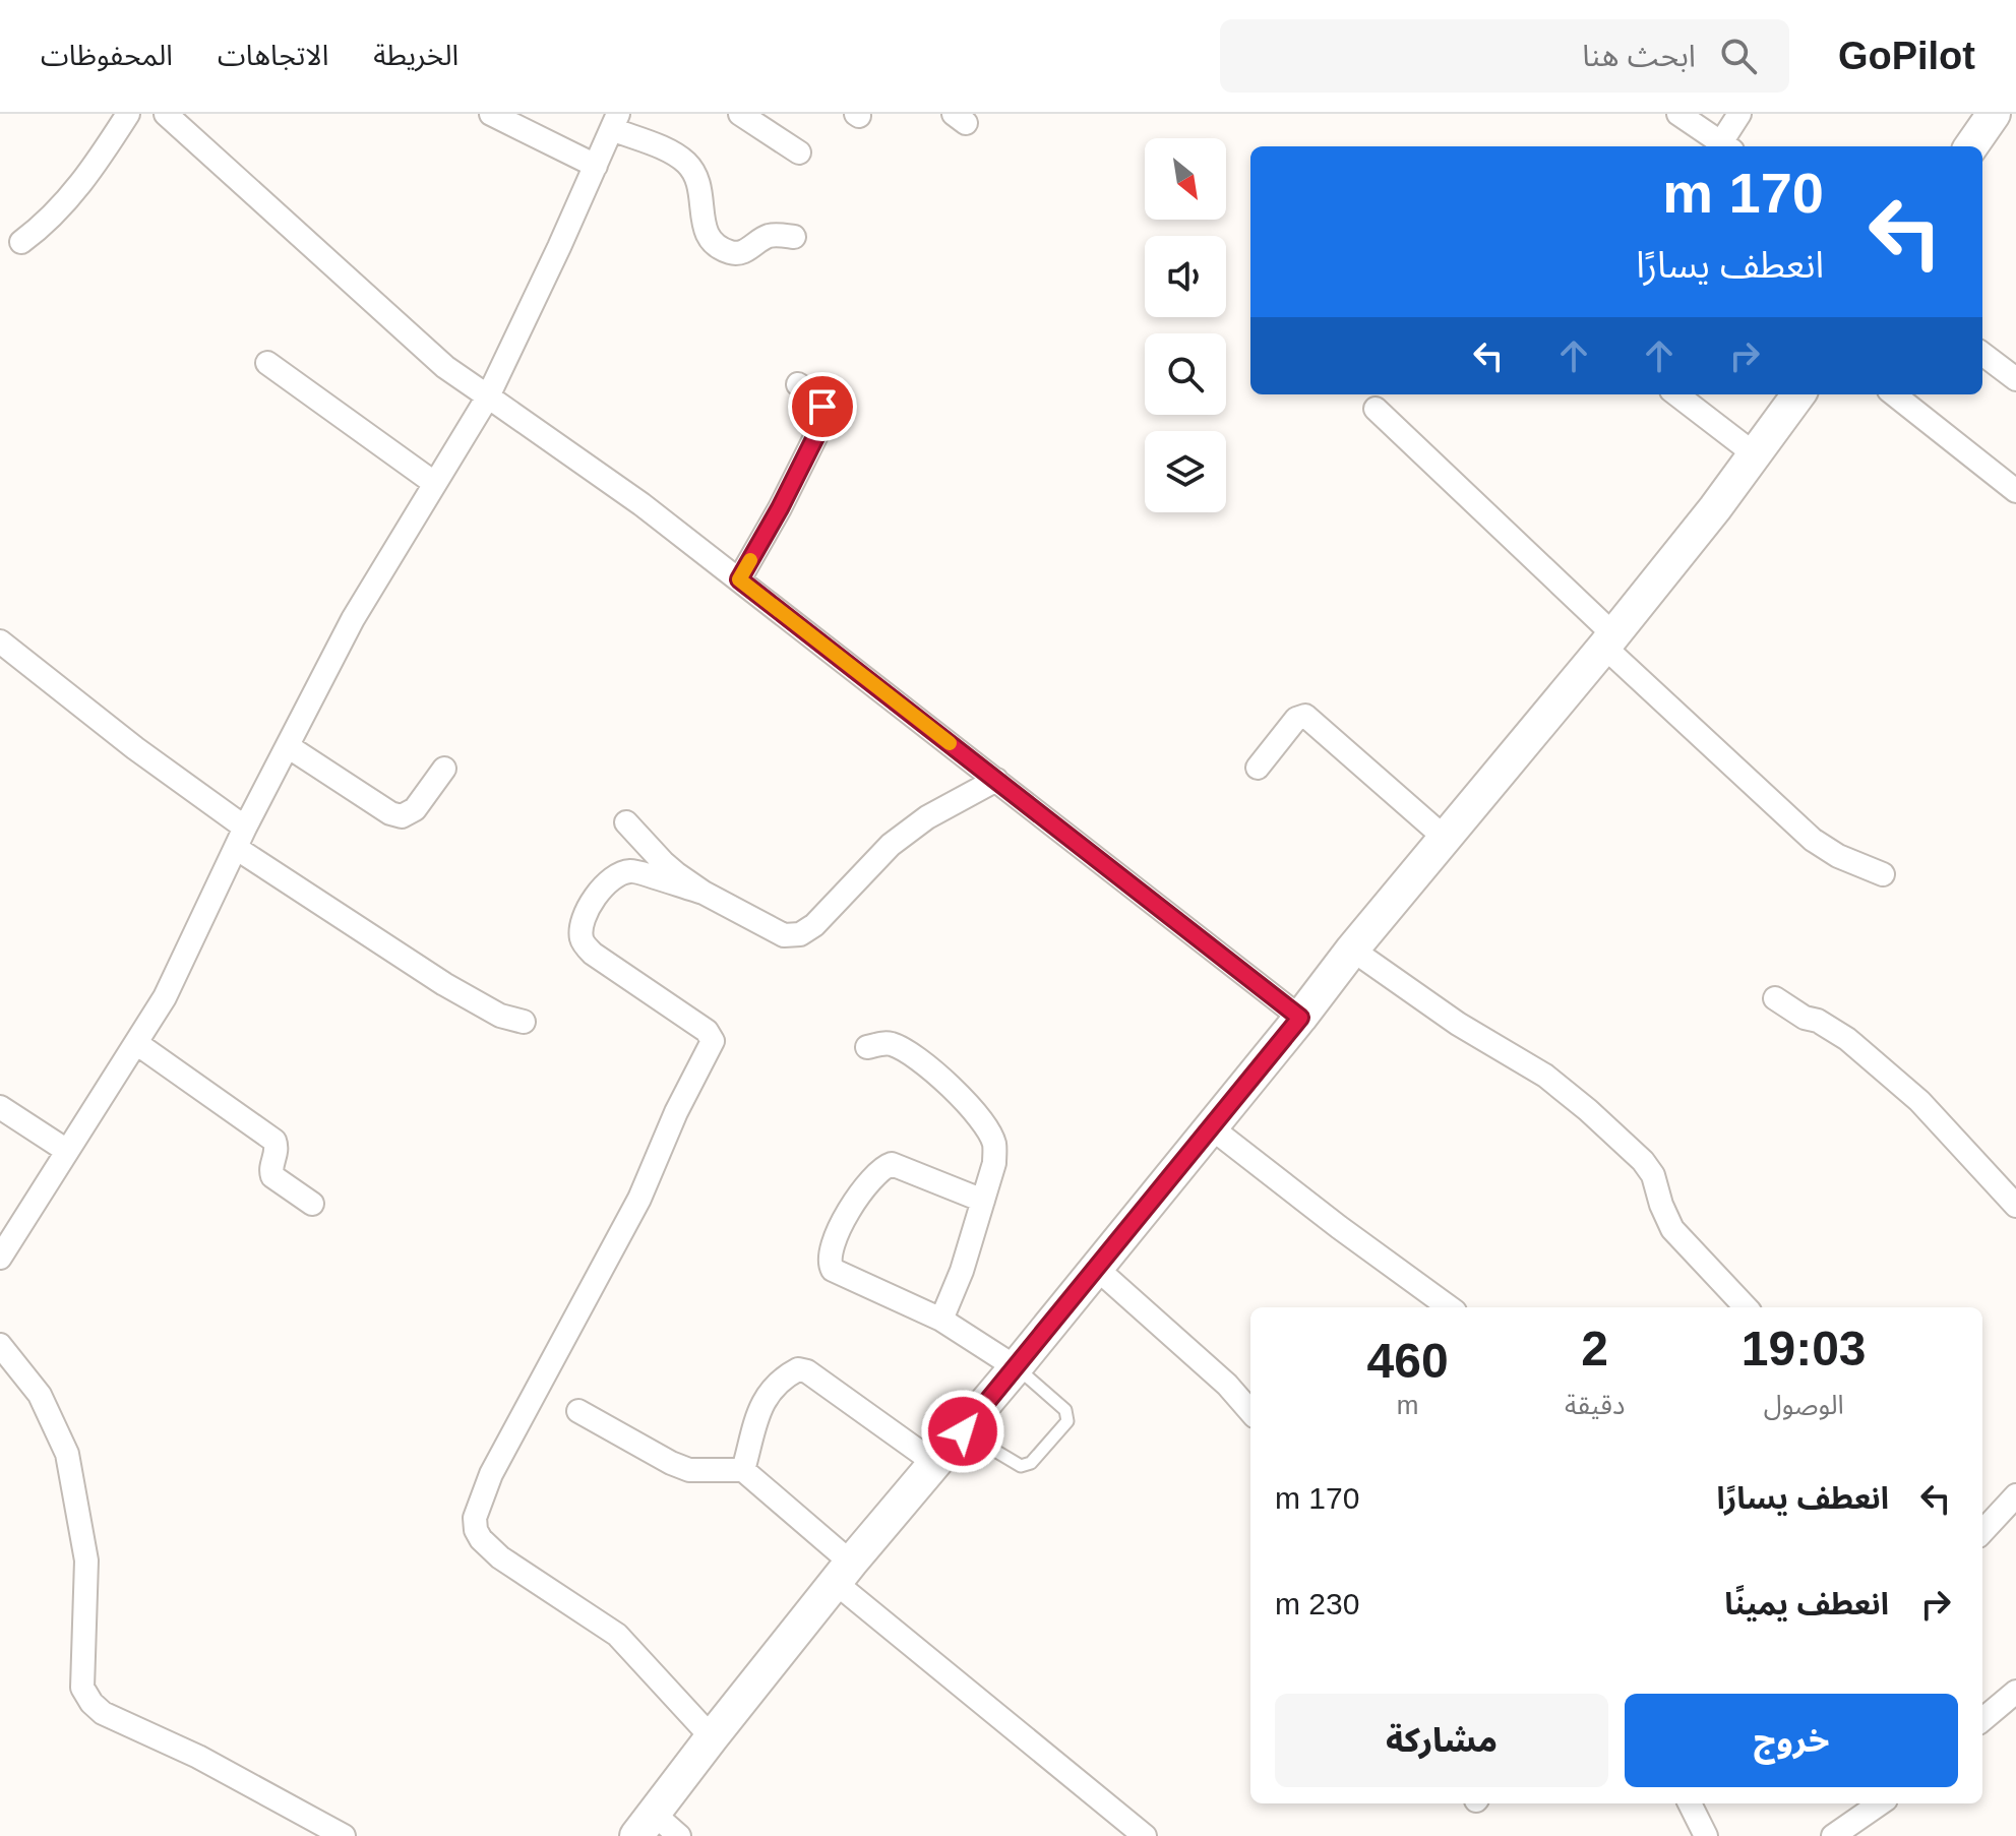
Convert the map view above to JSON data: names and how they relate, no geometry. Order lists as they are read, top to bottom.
{
  "north": "bottom right",
  "page": {
    "header": "GoPilot",
    "search": "ابحث هنا",
    "nav": ["الخريطة", "الاتجاهات", "المحفوظات"],
    "turn": ["170 m", "انعطف يسارًا"],
    "eta": [
      "19:03",
      "الوصول",
      "2",
      "دقيقة",
      "460",
      "m"
    ],
    "list": [
      {
        "name": "انعطف يسارًا",
        "value": "170 m"
      },
      {
        "name": "انعطف يمينًا",
        "value": "230 m"
      }
    ],
    "buttons": ["خروج", "مشاركة"]
  }
}
